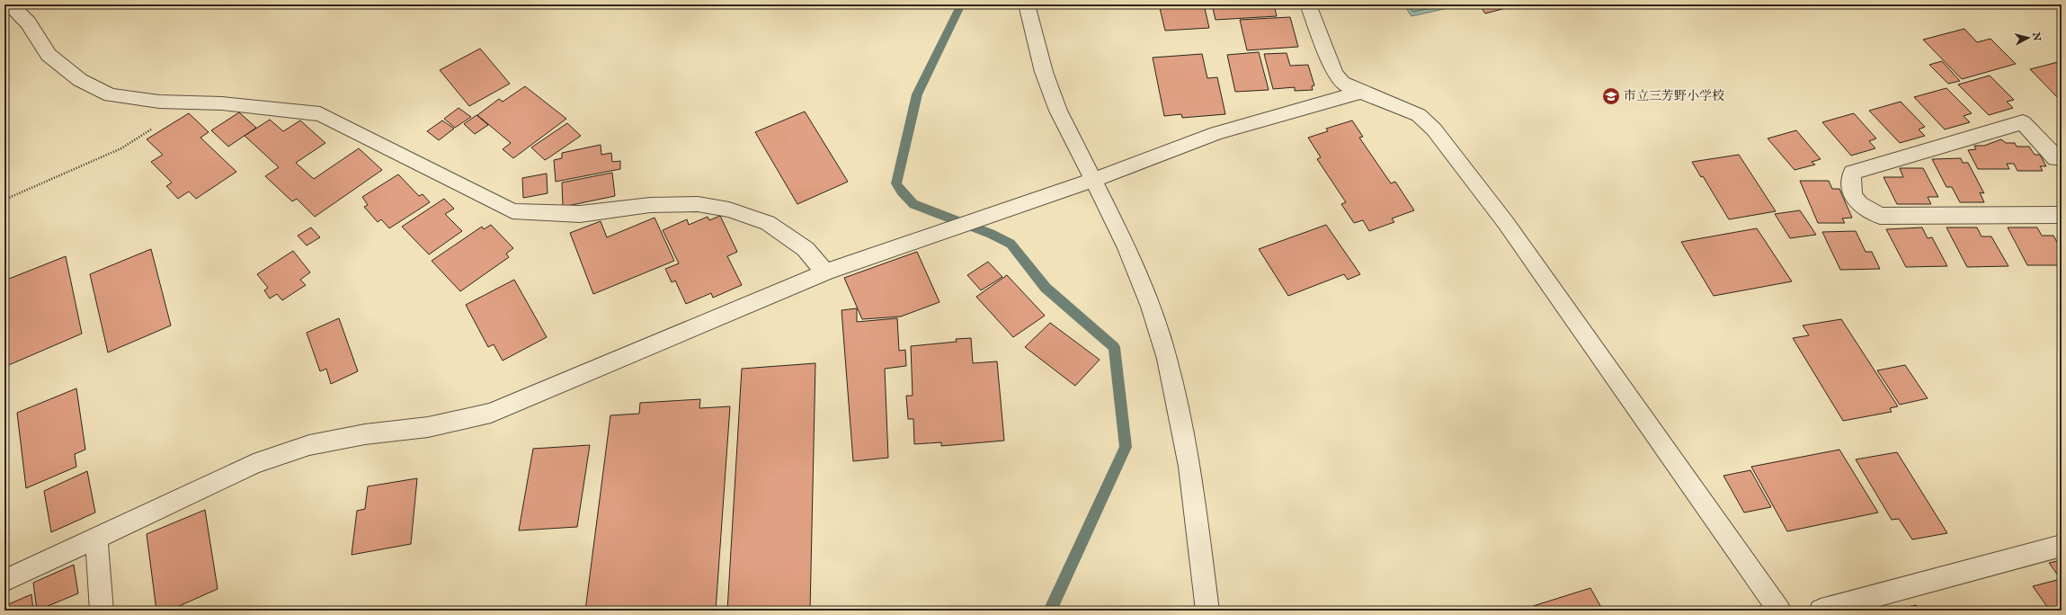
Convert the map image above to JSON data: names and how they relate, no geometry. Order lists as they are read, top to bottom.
{
  "places": {
    "school or university": ["市立三芳野小学校"]
  },
  "north": "right"
}
